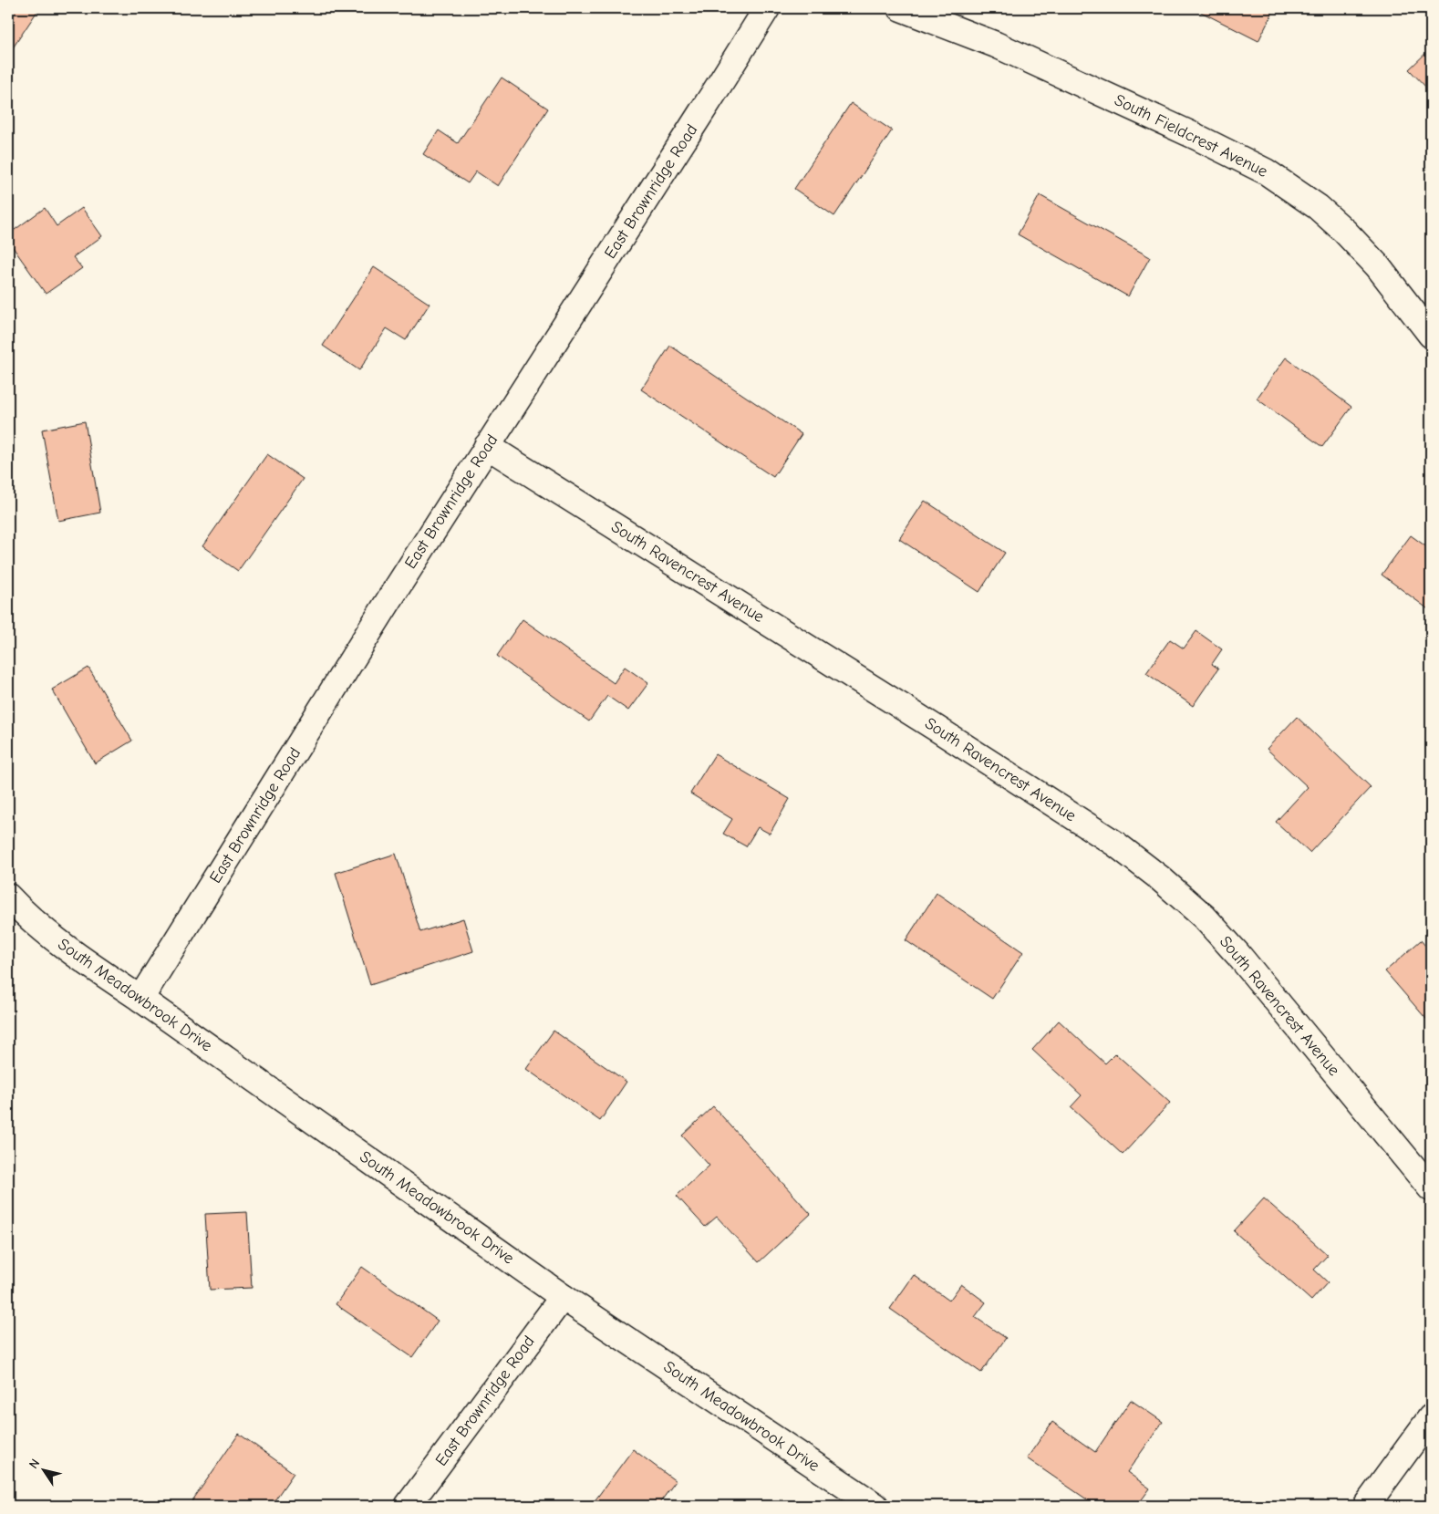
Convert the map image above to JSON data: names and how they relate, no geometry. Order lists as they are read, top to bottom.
{
  "streets": {
    "street": [
      "South Fieldcrest Avenue",
      "East Brownridge Road",
      "South Ravencrest Avenue",
      "South Meadowbrook Drive"
    ]
  },
  "crossings": [
    ["East Brownridge Road", "South Ravencrest Avenue"],
    ["East Brownridge Road", "South Meadowbrook Drive"]
  ],
  "north": "top left"
}
